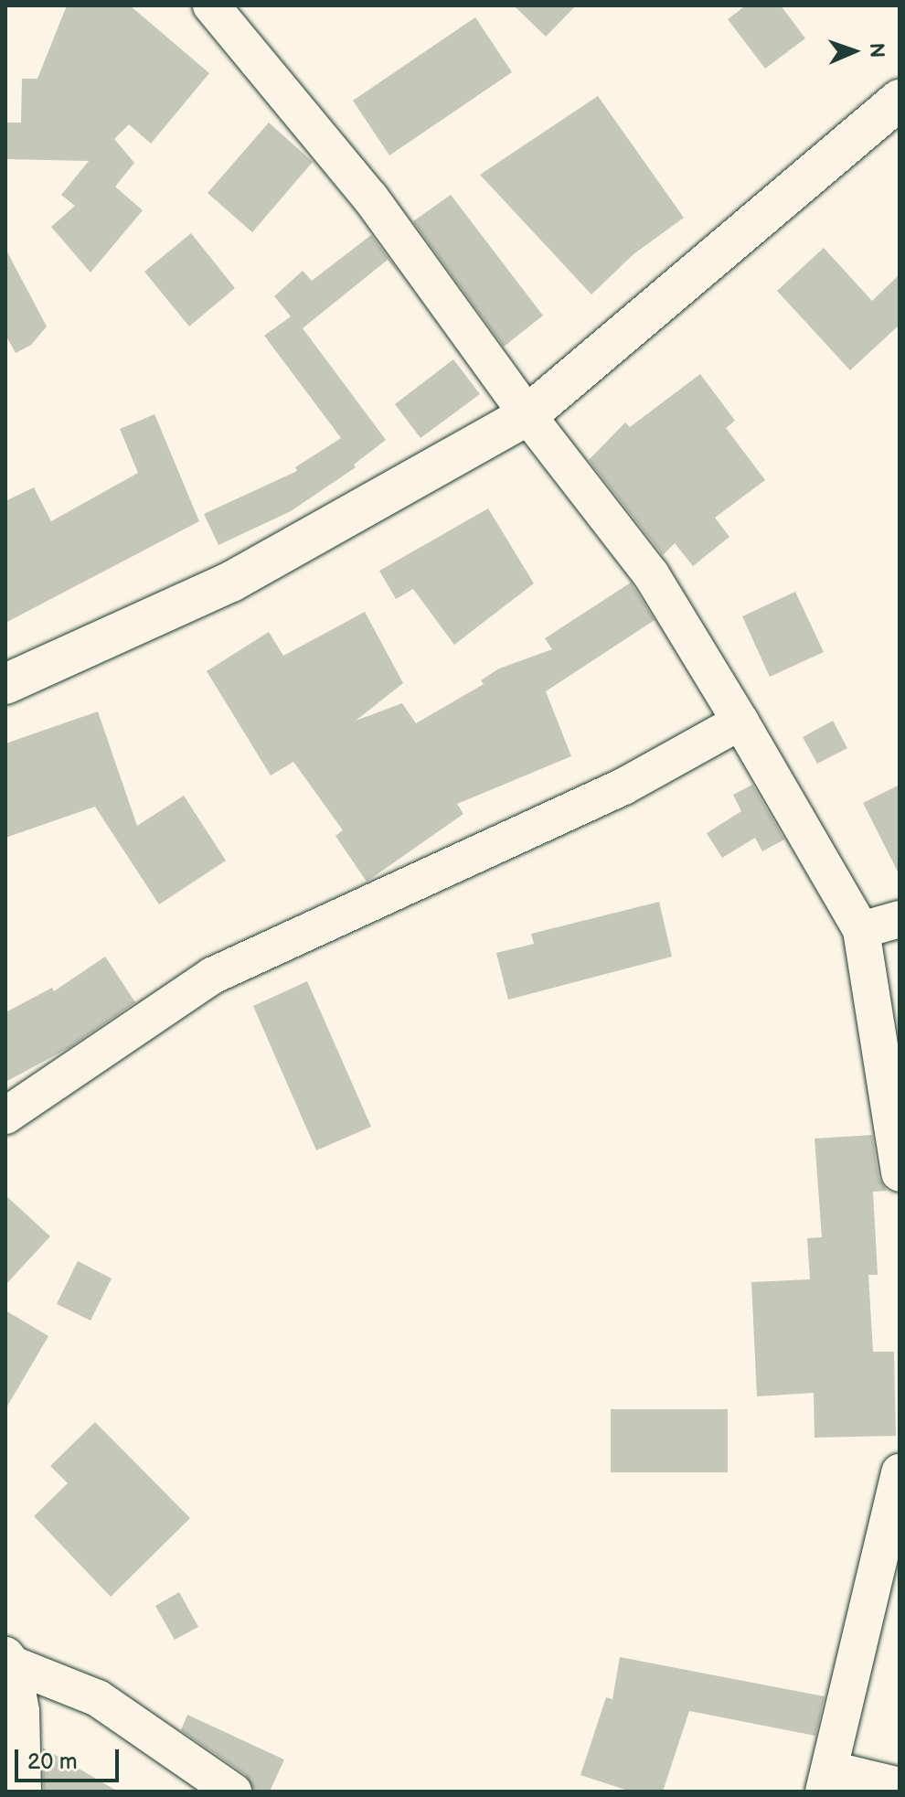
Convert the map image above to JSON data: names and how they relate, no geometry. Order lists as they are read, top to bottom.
{
  "scale_bar": "20 m",
  "north": "right"
}
